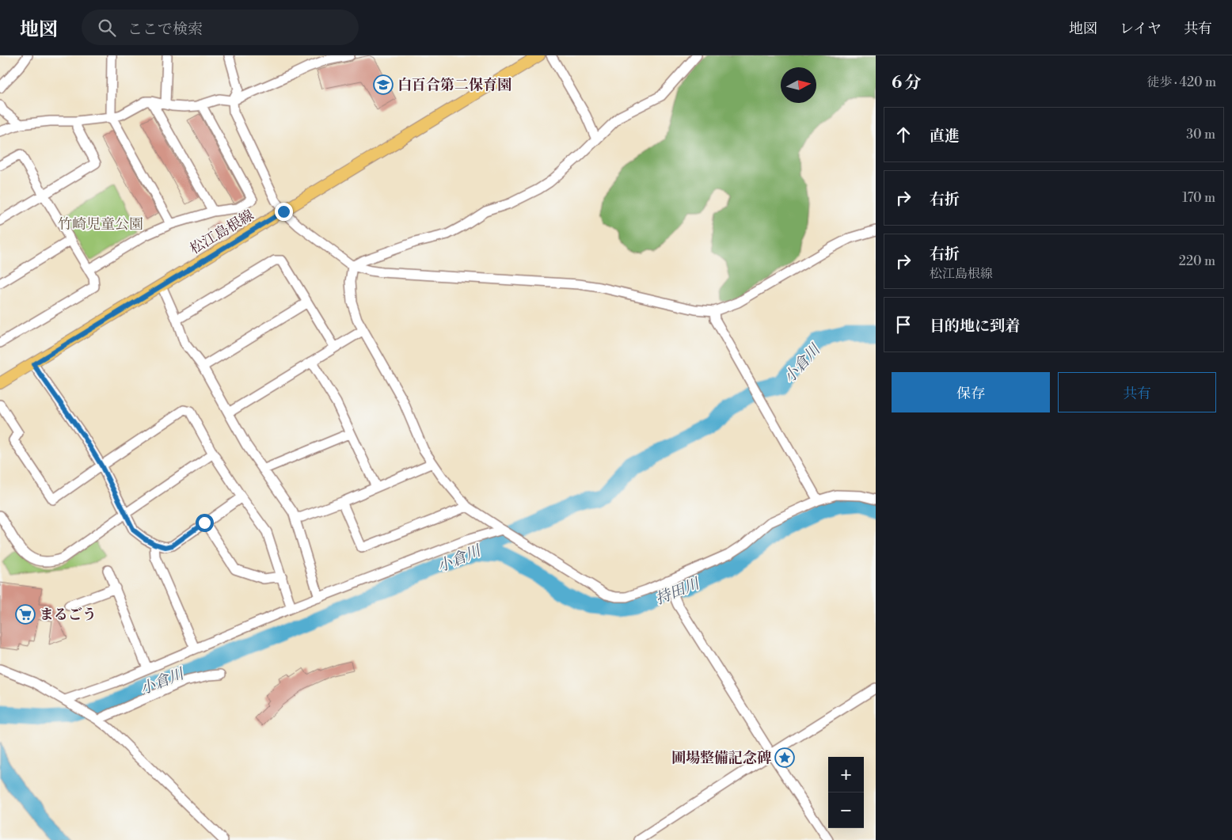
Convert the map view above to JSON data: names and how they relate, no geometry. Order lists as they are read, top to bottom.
{
  "streets": {
    "main road": ["松江島根線"]
  },
  "water": ["小倉川", "持田川"],
  "parks": ["竹崎児童公園"],
  "places": {
    "school or university": ["白百合第二保育園"],
    "supermarket": ["まるごう"],
    "place": ["圃場整備記念碑"]
  },
  "north": "right",
  "page": {
    "header": "地図",
    "search": "ここで検索",
    "nav": ["地図", "レイヤ", "共有"],
    "heading": ["6 分", "徒歩 · 420 m"],
    "list": [
      ["直進", "30 m"],
      ["右折", "170 m"],
      ["右折", "松江島根線", "220 m"],
      "目的地に到着"
    ],
    "buttons": ["保存", "共有"],
    "map_buttons": ["+", "−"]
  }
}
